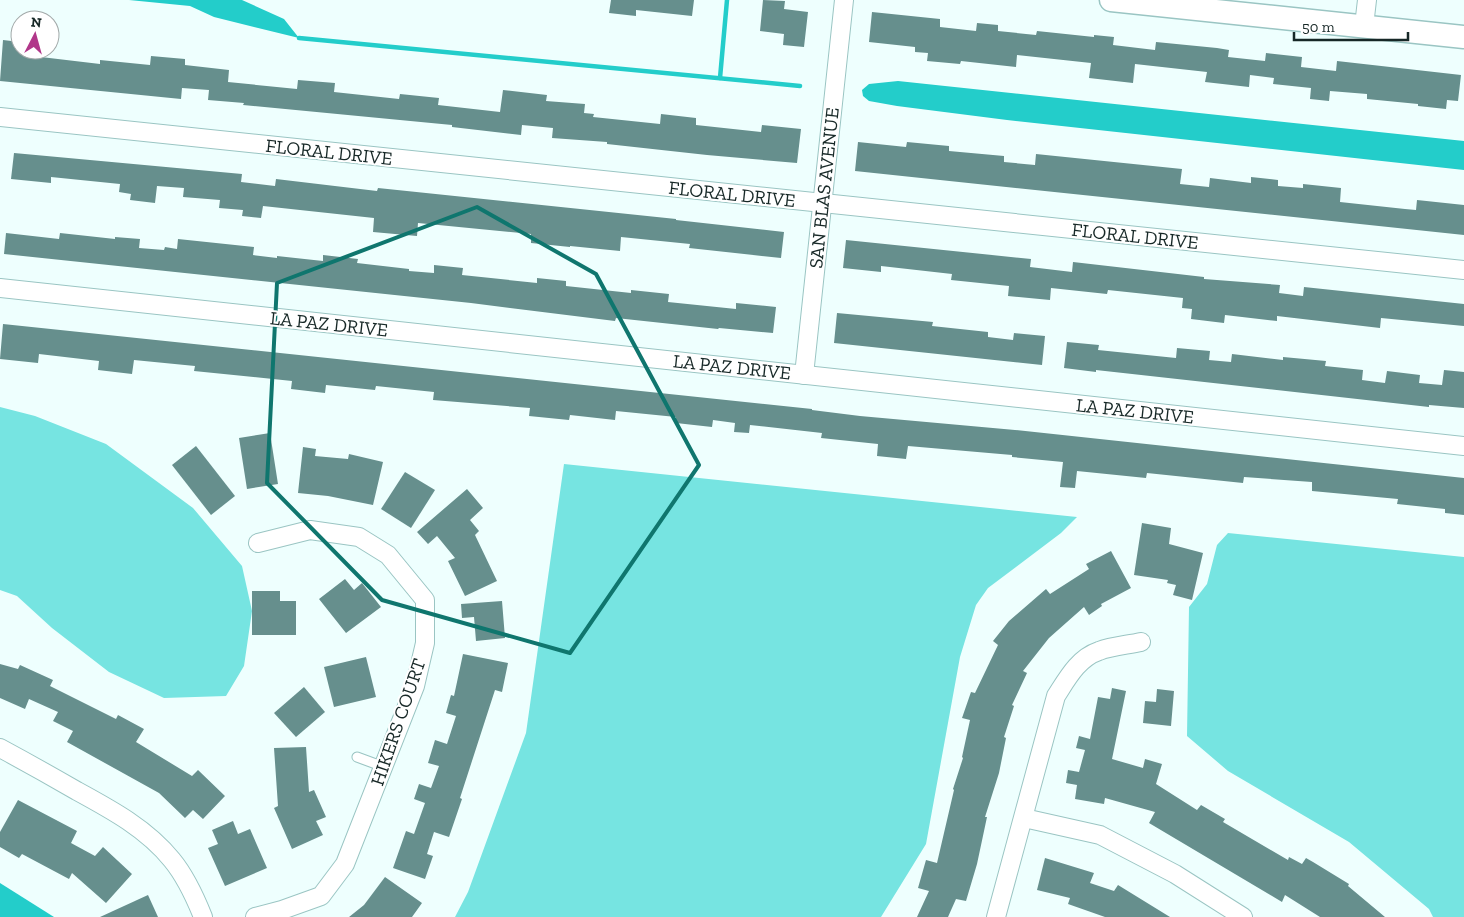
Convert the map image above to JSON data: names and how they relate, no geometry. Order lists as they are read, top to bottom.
{
  "streets": {
    "street": [
      "FLORAL DRIVE",
      "SAN BLAS AVENUE",
      "LA PAZ DRIVE",
      "HIKERS COURT"
    ]
  },
  "crossings": [
    ["FLORAL DRIVE", "SAN BLAS AVENUE"],
    ["SAN BLAS AVENUE", "LA PAZ DRIVE"]
  ],
  "scale_bar": "50 m",
  "north": "top"
}
